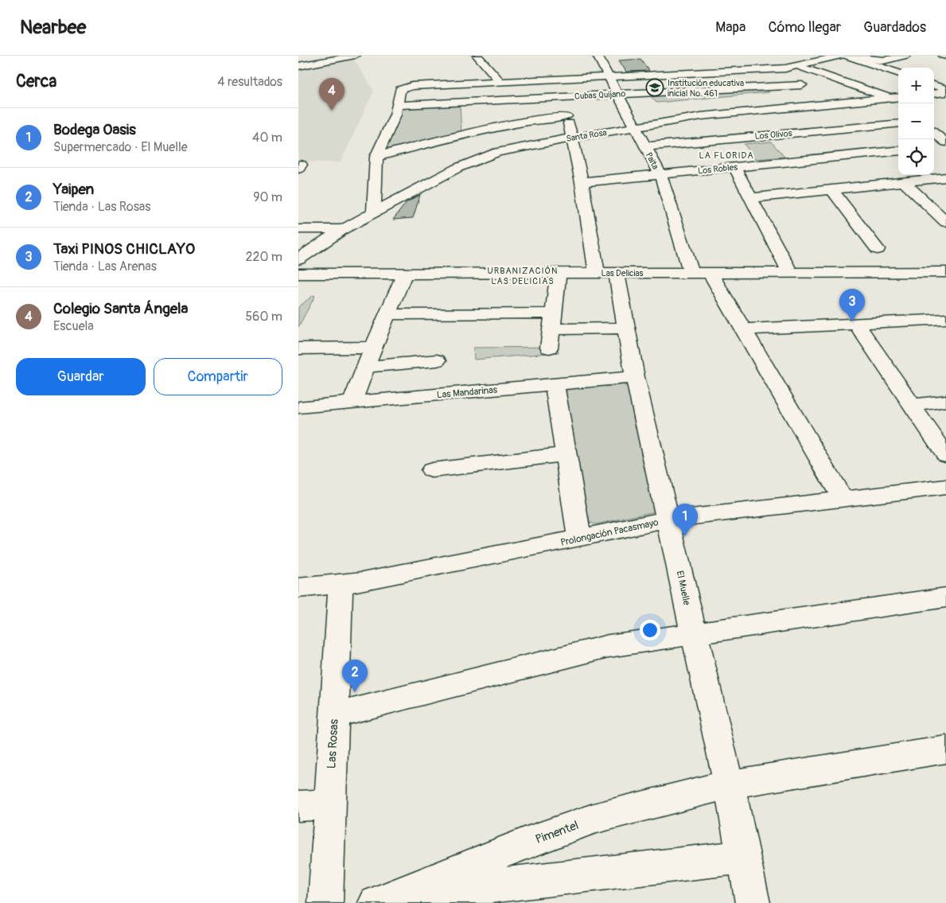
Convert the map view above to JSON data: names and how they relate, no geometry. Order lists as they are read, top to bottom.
{
  "streets": {
    "street": [
      "Cubas Quijano",
      "Los Olivos",
      "Santa Rosa",
      "Paita",
      "Los Robles",
      "Las Delicias",
      "Las Mandarinas",
      "Prolongación Pacasmayo",
      "El Muelle",
      "Las Rosas",
      "Pimentel"
    ]
  },
  "crossings": [
    ["Cubas Quijano", "Paita"],
    ["Los Olivos", "Paita"],
    ["Santa Rosa", "Paita"],
    ["Paita", "Los Robles"],
    ["Paita", "Las Delicias"],
    ["Las Delicias", "El Muelle"],
    ["Las Mandarinas", "El Muelle"],
    ["Prolongación Pacasmayo", "El Muelle"],
    ["Prolongación Pacasmayo", "Las Rosas"],
    ["El Muelle", "Pimentel"]
  ],
  "districts": ["LA FLORIDA", "URBANIZACIÓN LAS DELICIAS"],
  "places": {
    "school or university": ["Institución educativa inicial No. 461"]
  },
  "page": {
    "header": "Nearbee",
    "nav": ["Mapa", "Cómo llegar", "Guardados"],
    "heading": ["Cerca", "4 resultados"],
    "map_buttons": ["+", "−"],
    "pins": [
      "4",
      "3",
      "1",
      "2"
    ],
    "list": [
      {
        "mark": "1",
        "name": "Bodega Oasis",
        "note": "Supermercado · El Muelle",
        "value": "40 m"
      },
      {
        "mark": "2",
        "name": "Yaipen",
        "note": "Tienda · Las Rosas",
        "value": "90 m"
      },
      {
        "mark": "3",
        "name": "Taxi PINOS CHICLAYO",
        "note": "Tienda · Las Arenas",
        "value": "220 m"
      },
      {
        "mark": "4",
        "name": "Colegio Santa Ángela",
        "note": "Escuela",
        "value": "560 m"
      }
    ],
    "buttons": ["Guardar", "Compartir"]
  }
}
